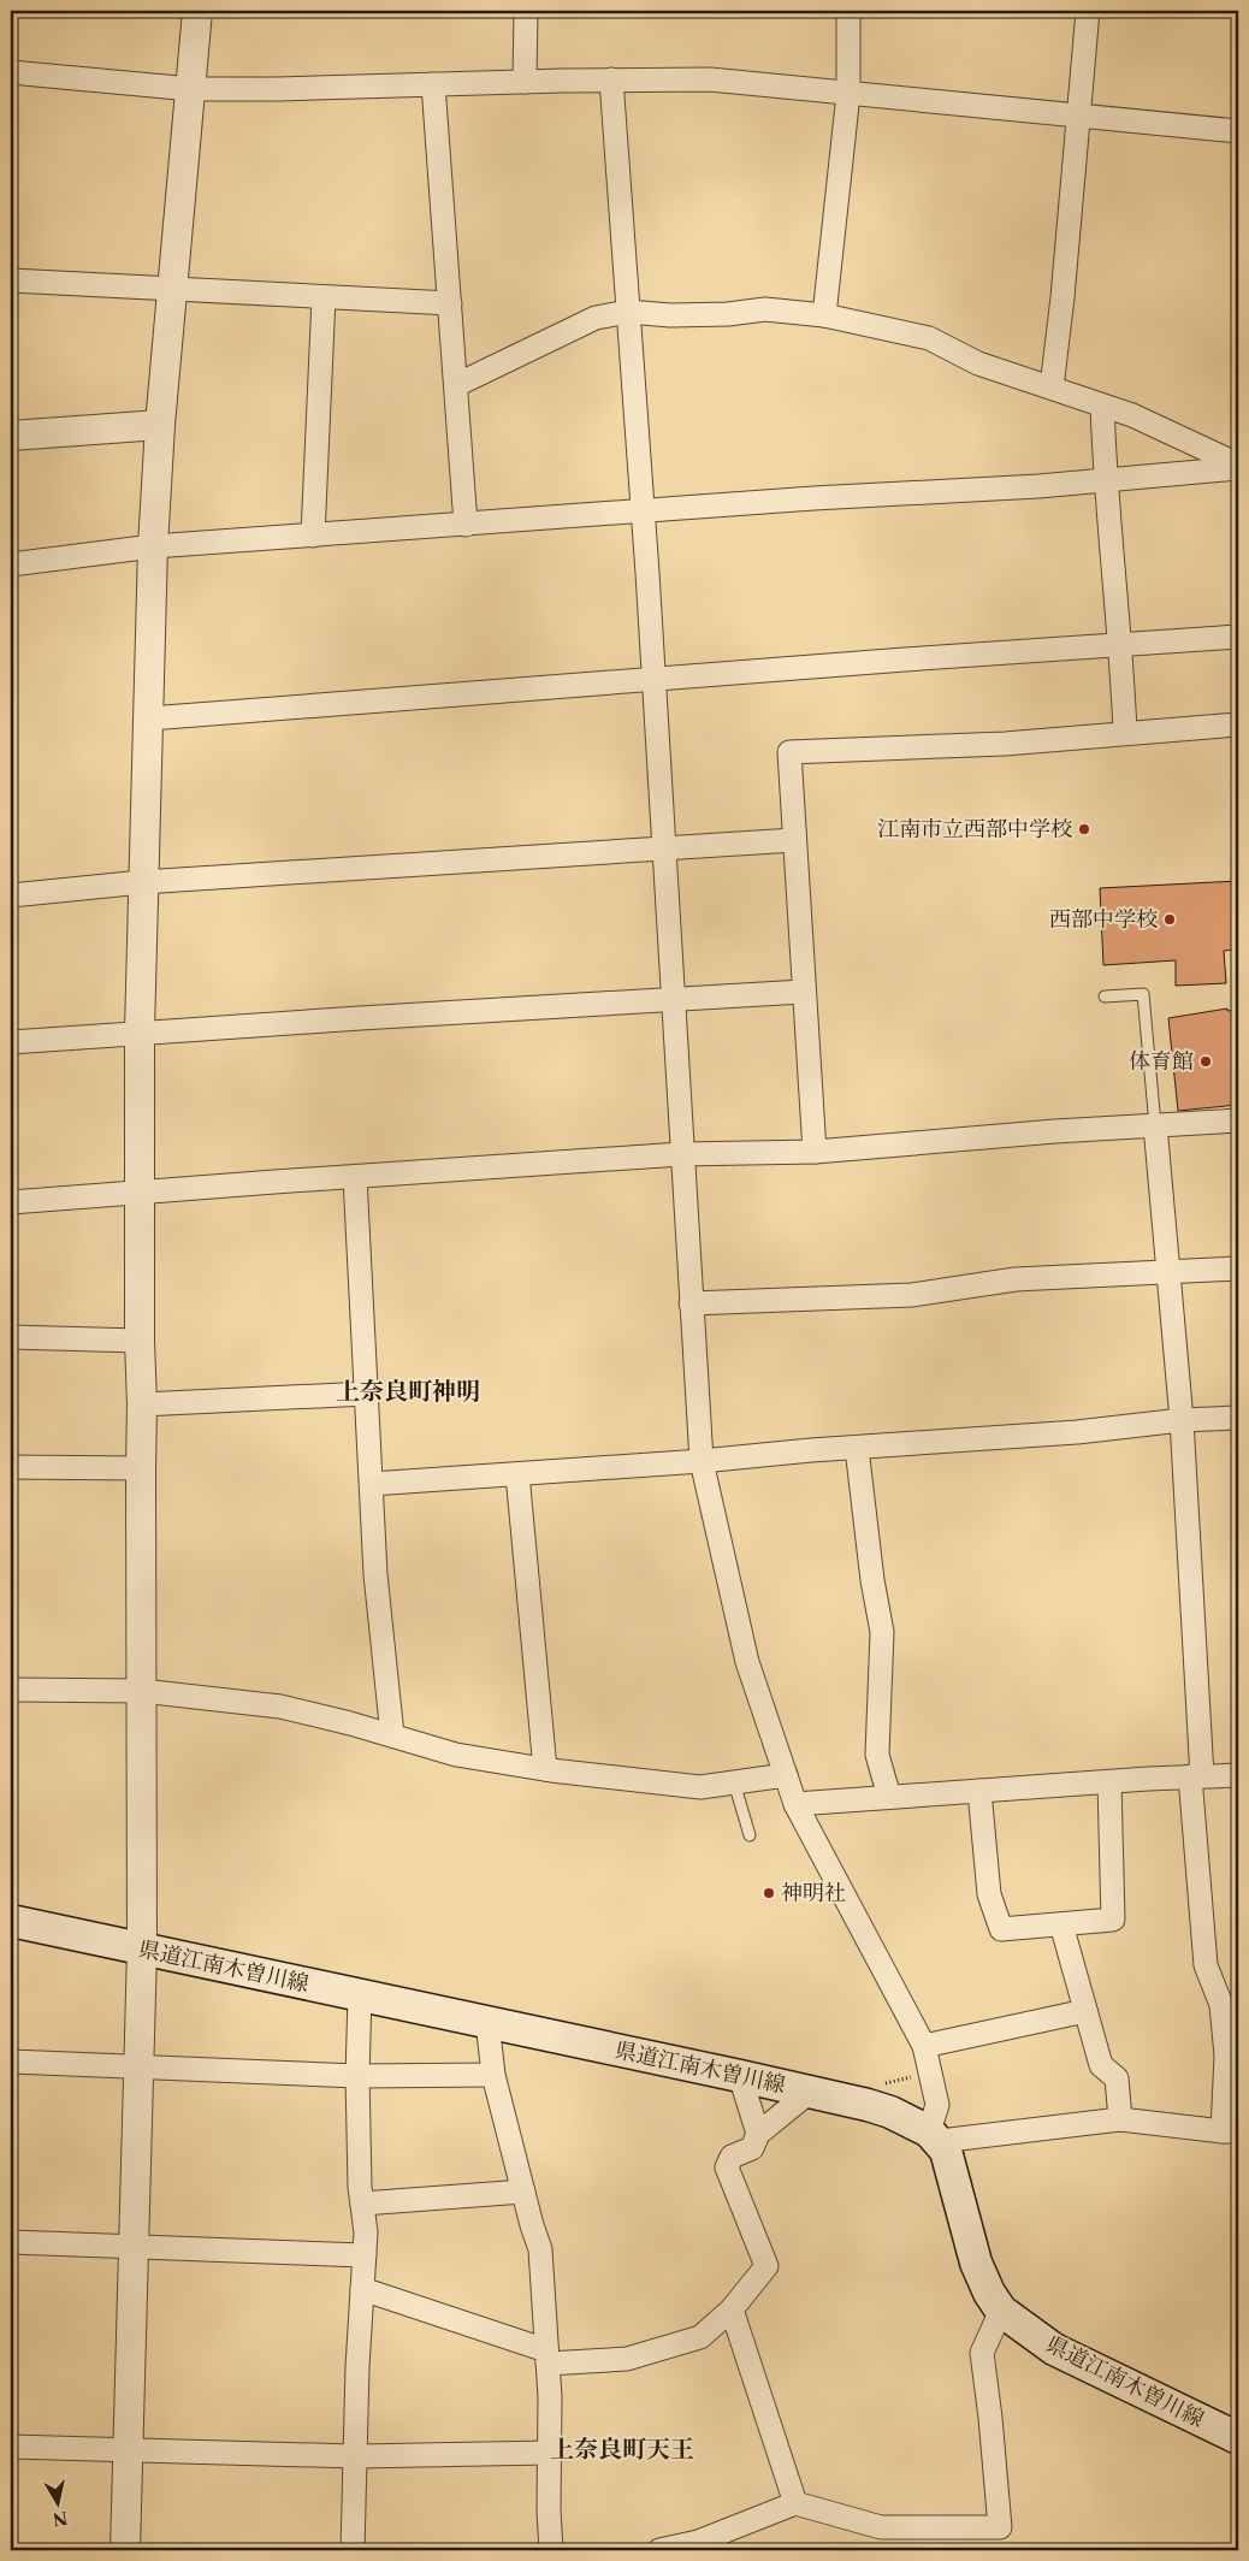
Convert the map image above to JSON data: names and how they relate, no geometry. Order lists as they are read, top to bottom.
{
  "streets": {
    "main road": ["県道江南木曽川線"]
  },
  "districts": ["上奈良町神明", "上奈良町天王"],
  "places": [
    "江南市立西部中学校",
    "西部中学校",
    "体育館",
    "神明社"
  ],
  "north": "bottom"
}
